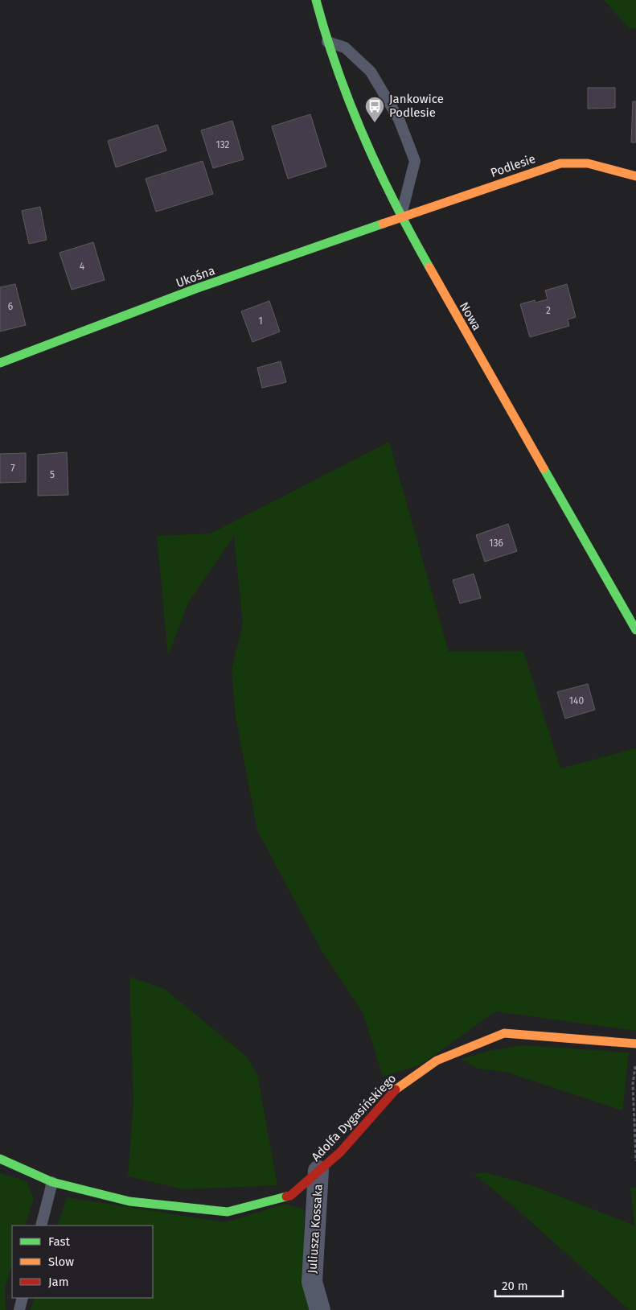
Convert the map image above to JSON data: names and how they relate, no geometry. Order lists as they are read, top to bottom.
{
  "streets": {
    "street": [
      "Podlesie",
      "Ukośna",
      "Nowa",
      "Adolfa Dygasińskiego",
      "Juliusza Kossaka"
    ]
  },
  "crossings": [
    ["Podlesie", "Ukośna"],
    ["Podlesie", "Nowa"],
    ["Ukośna", "Nowa"],
    ["Adolfa Dygasińskiego", "Juliusza Kossaka"]
  ],
  "places": {
    "bus stop": ["Jankowice Podlesie"]
  },
  "house_numbers": [
    "132",
    "4",
    "6",
    "2",
    "1",
    "7",
    "5",
    "136",
    "140"
  ],
  "legend": ["Fast", "Slow", "Jam"],
  "scale_bar": "20 m"
}
